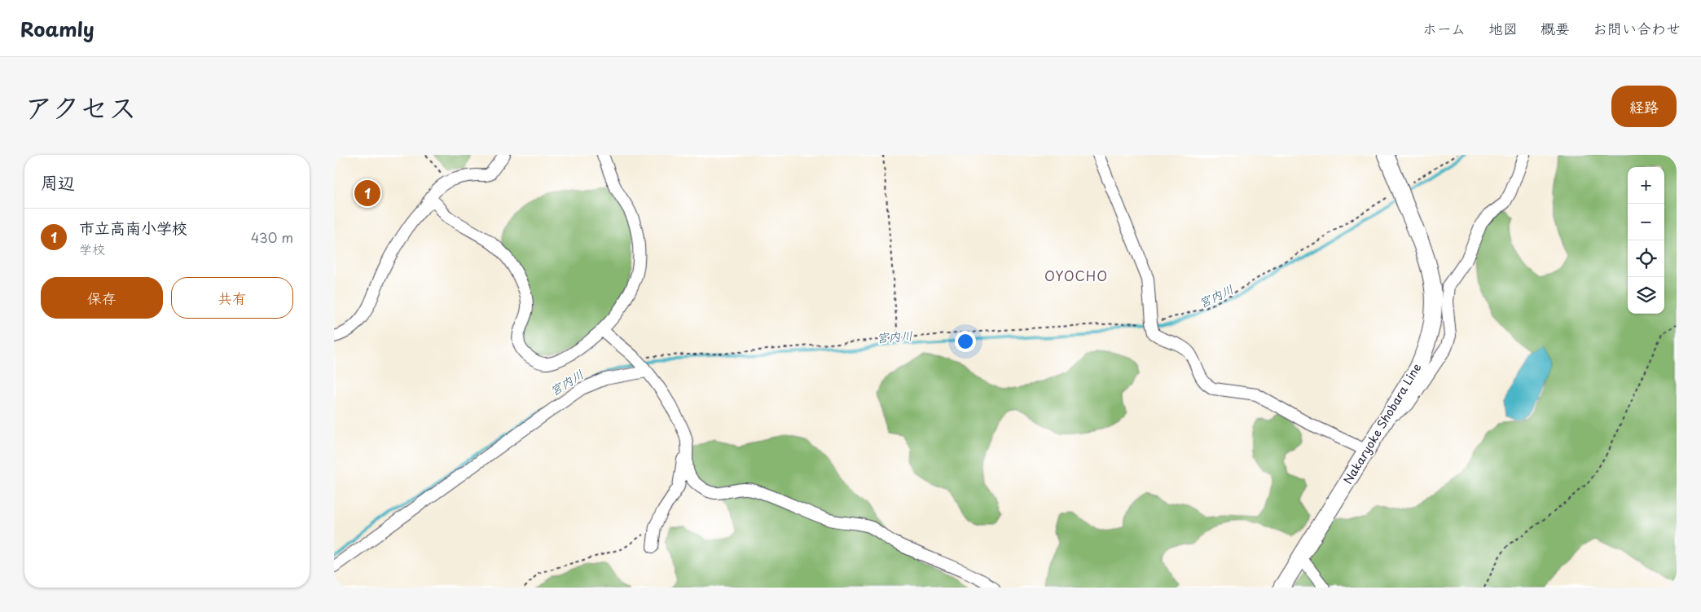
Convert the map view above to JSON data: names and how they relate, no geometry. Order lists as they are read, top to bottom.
{
  "streets": {
    "main road": ["Nakaryoke Shobara Line"]
  },
  "districts": ["OYOCHO"],
  "water": ["宮内川"],
  "page": {
    "header": "Roamly",
    "nav": [
      "ホーム",
      "地図",
      "概要",
      "お問い合わせ"
    ],
    "title": "アクセス",
    "buttons": [
      "経路",
      ["保存", "共有"]
    ],
    "heading": "周辺",
    "map_buttons": ["+", "−"],
    "pins": "1",
    "list": [
      {
        "mark": "1",
        "name": "市立高南小学校",
        "note": "学校",
        "value": "430 m"
      }
    ]
  }
}
